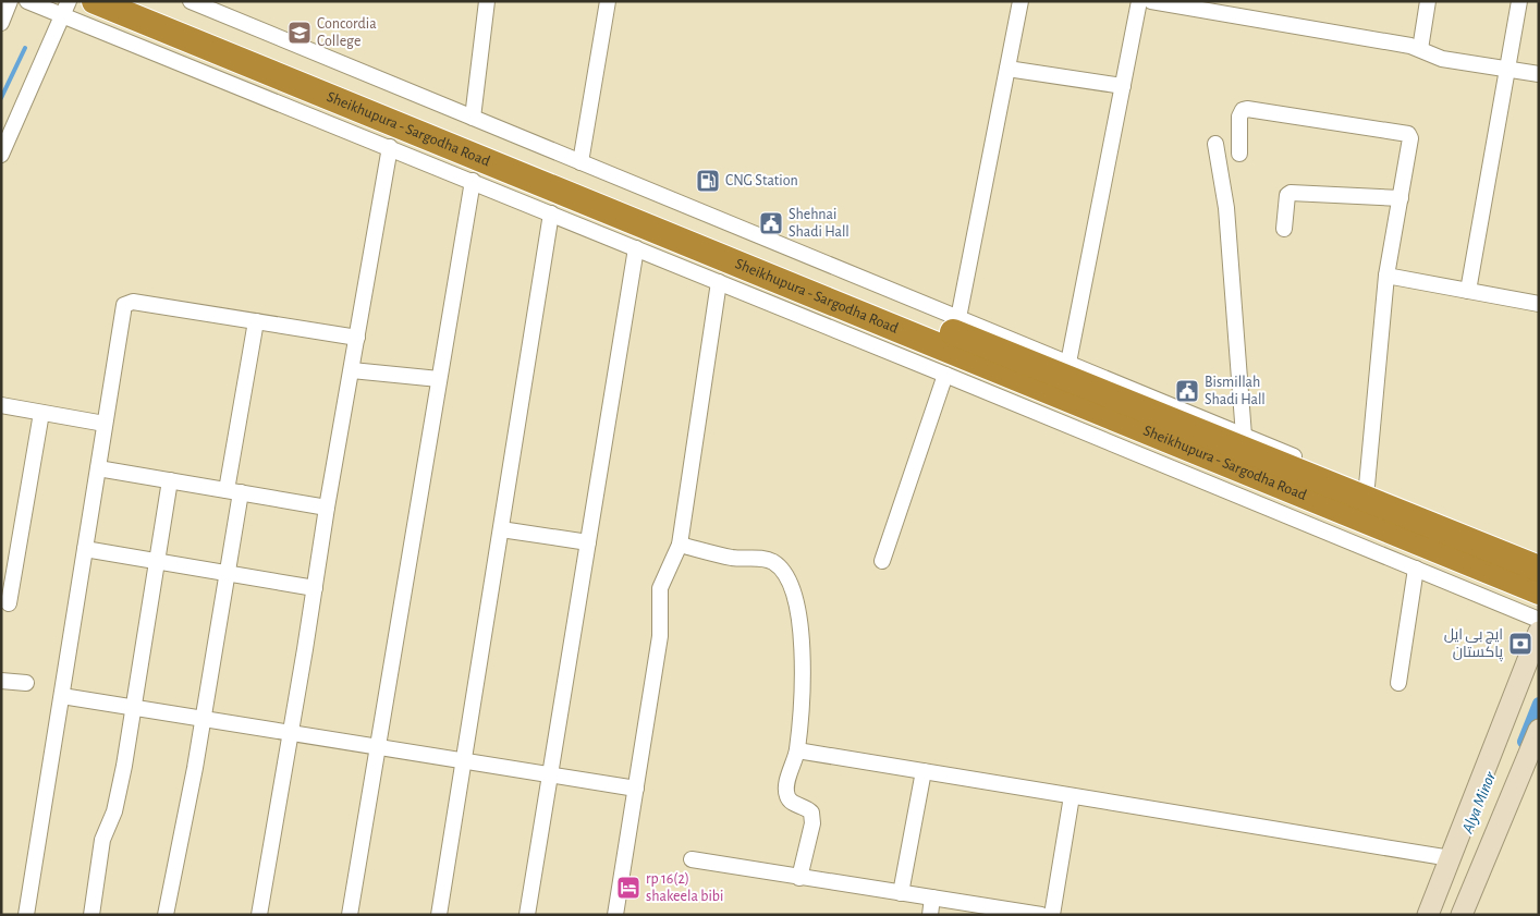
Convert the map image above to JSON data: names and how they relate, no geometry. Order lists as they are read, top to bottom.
{
  "streets": {
    "highway": ["Sheikhupura - Sargodha Road"]
  },
  "water": ["Alya Minor"],
  "places": {
    "school or university": ["Concordia College"],
    "fuel station": ["CNG Station"],
    "public building": ["Shehnai Shadi Hall", "Bismillah Shadi Hall"],
    "bank": ["ایچ بی ایل پاکستان"],
    "hotel": ["rp 16(2) shakeela bibi"]
  }
}
